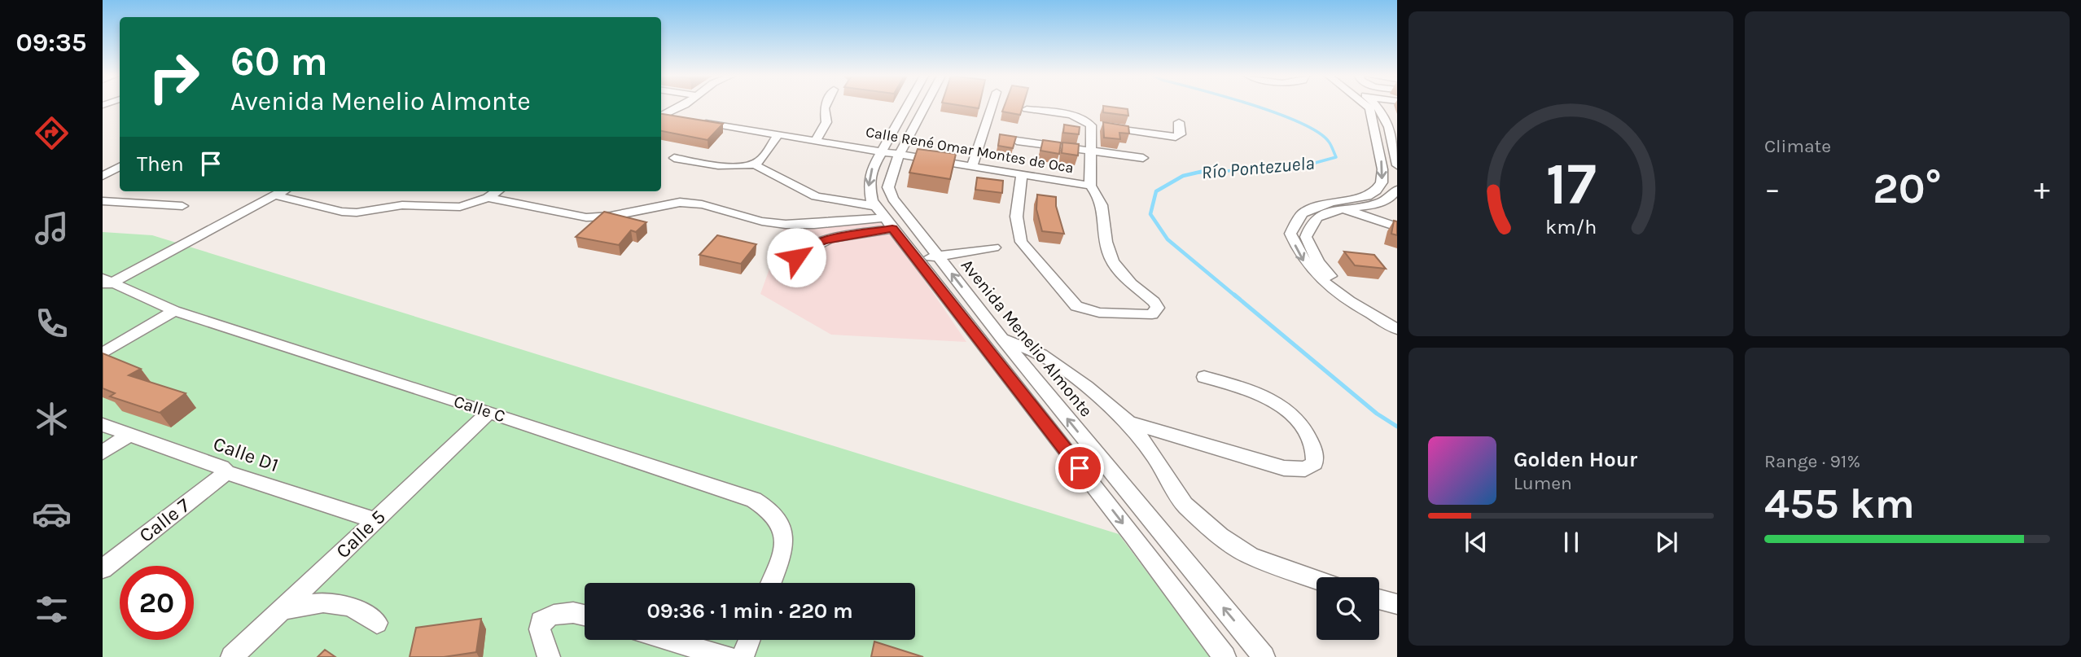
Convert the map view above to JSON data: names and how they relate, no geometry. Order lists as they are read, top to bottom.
{
  "streets": {
    "street": [
      "Calle René Omar Montes de Oca",
      "Avenida Menelio Almonte",
      "Calle C",
      "Calle D1",
      "Calle 7",
      "Calle 5"
    ]
  },
  "crossings": [
    ["Calle René Omar Montes de Oca", "Avenida Menelio Almonte"],
    ["Calle C", "Calle 5"],
    ["Calle D1", "Calle 7"],
    ["Calle D1", "Calle 5"]
  ],
  "water": ["Río Pontezuela"],
  "page": {
    "tabs": "09:35",
    "tile": [
      "Climate",
      ["Range · 91%", "455 km"]
    ],
    "turn": ["60 m", "Avenida Menelio Almonte"],
    "then": "Then",
    "heat": ["−", "20°", "+"],
    "song": ["Golden Hour", "Lumen"],
    "limit": "20",
    "trip": "09:36 · 1 min · 220 m",
    "gauge": ["17", "km/h"]
  }
}
